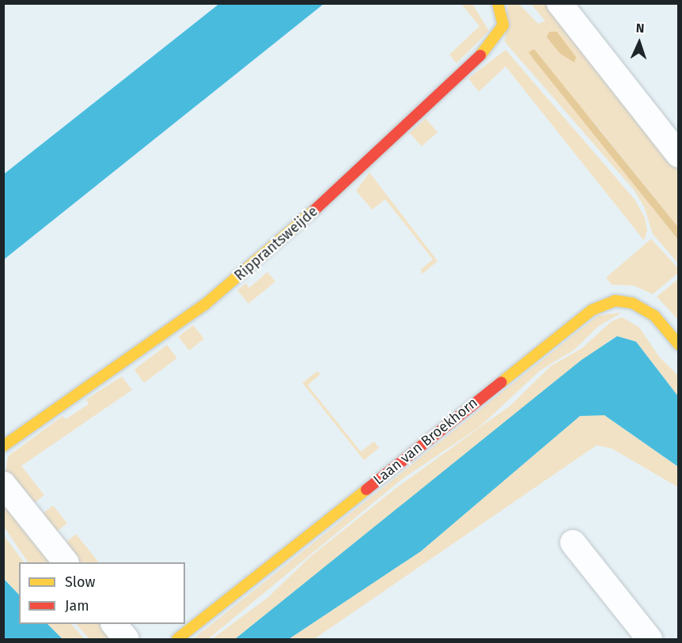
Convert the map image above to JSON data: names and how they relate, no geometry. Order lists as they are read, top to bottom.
{
  "streets": {
    "street": ["Ripprantsweijde", "Laan van Broekhorn"]
  },
  "legend": ["Slow", "Jam"],
  "north": "top"
}
